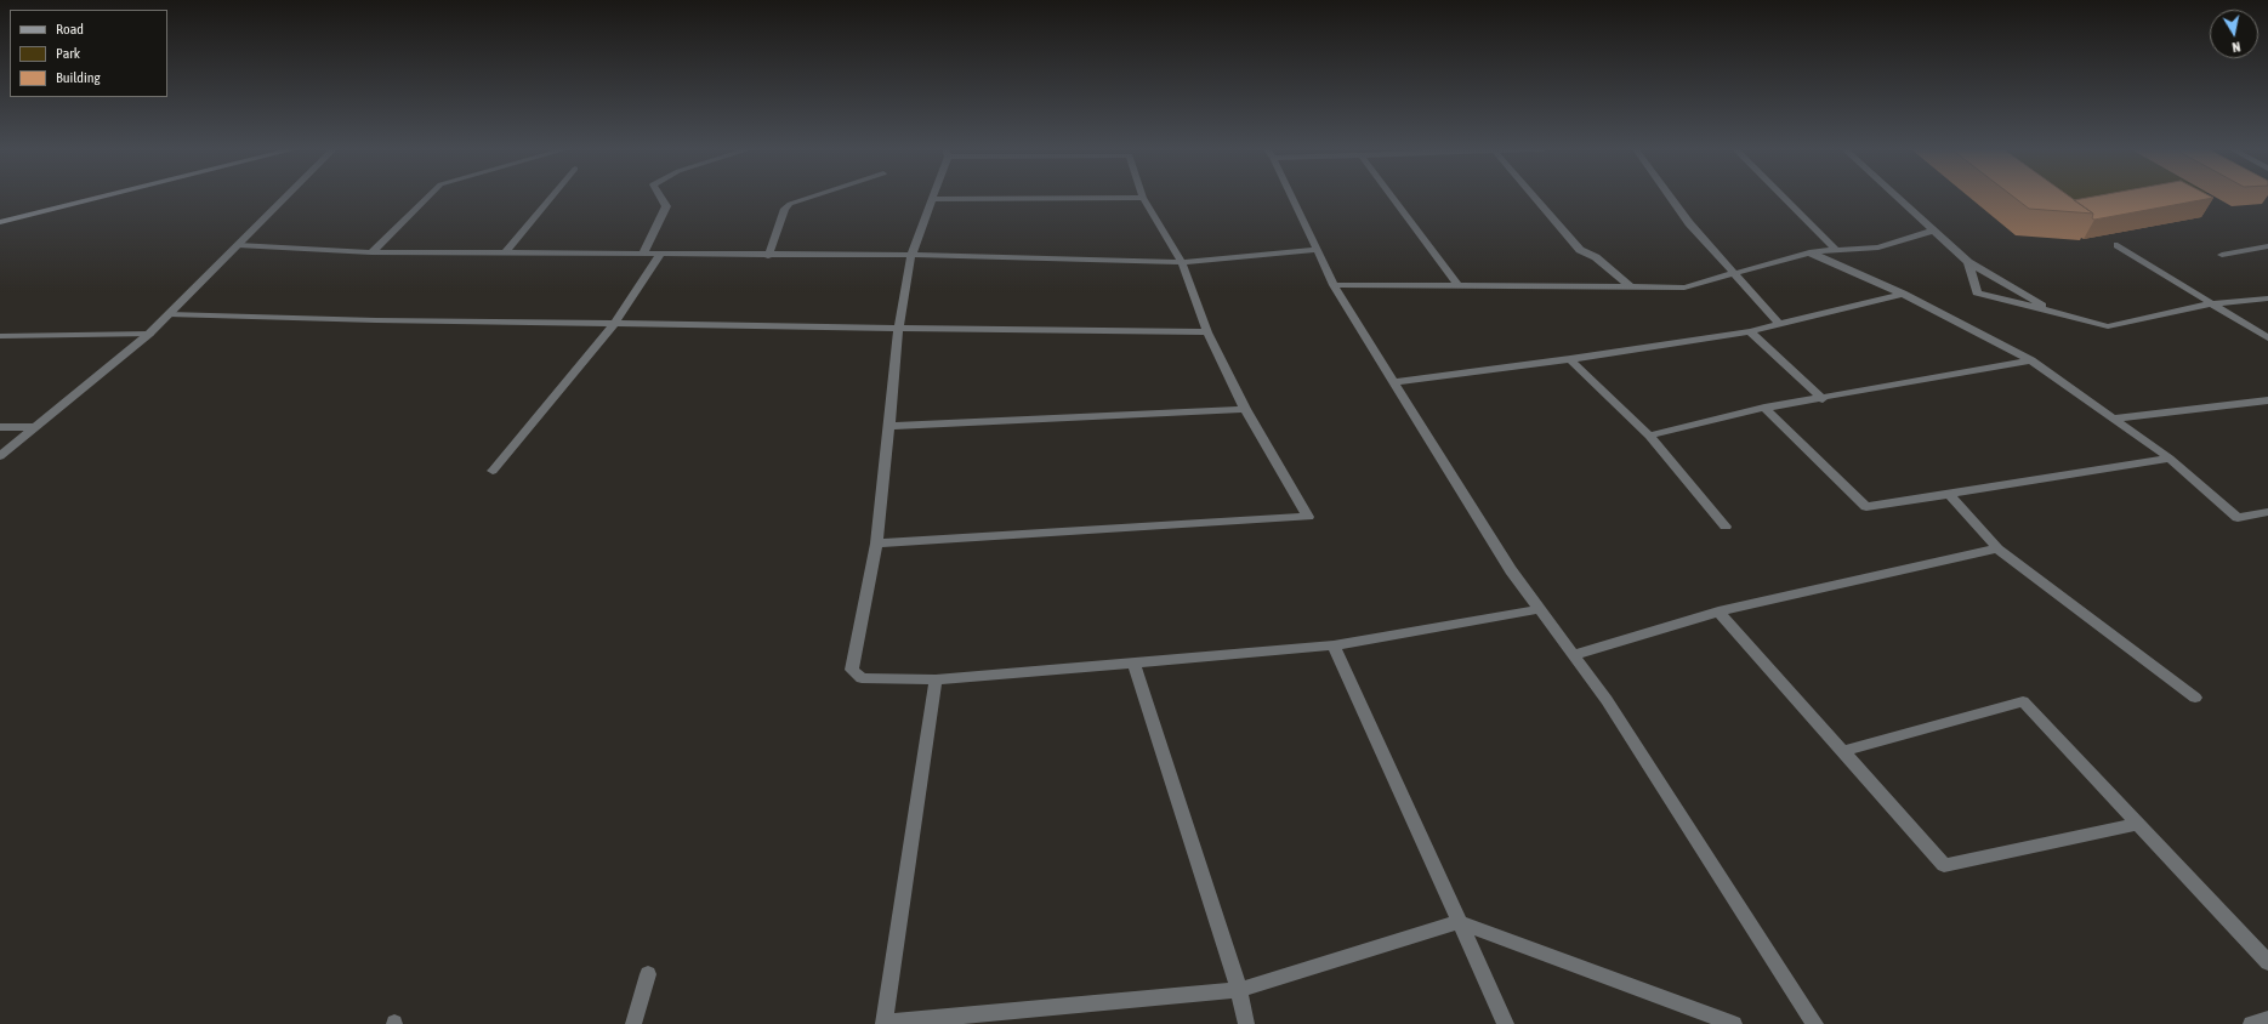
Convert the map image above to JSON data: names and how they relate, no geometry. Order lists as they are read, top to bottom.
{
  "legend": ["Road", "Park", "Building"],
  "north": "bottom"
}
